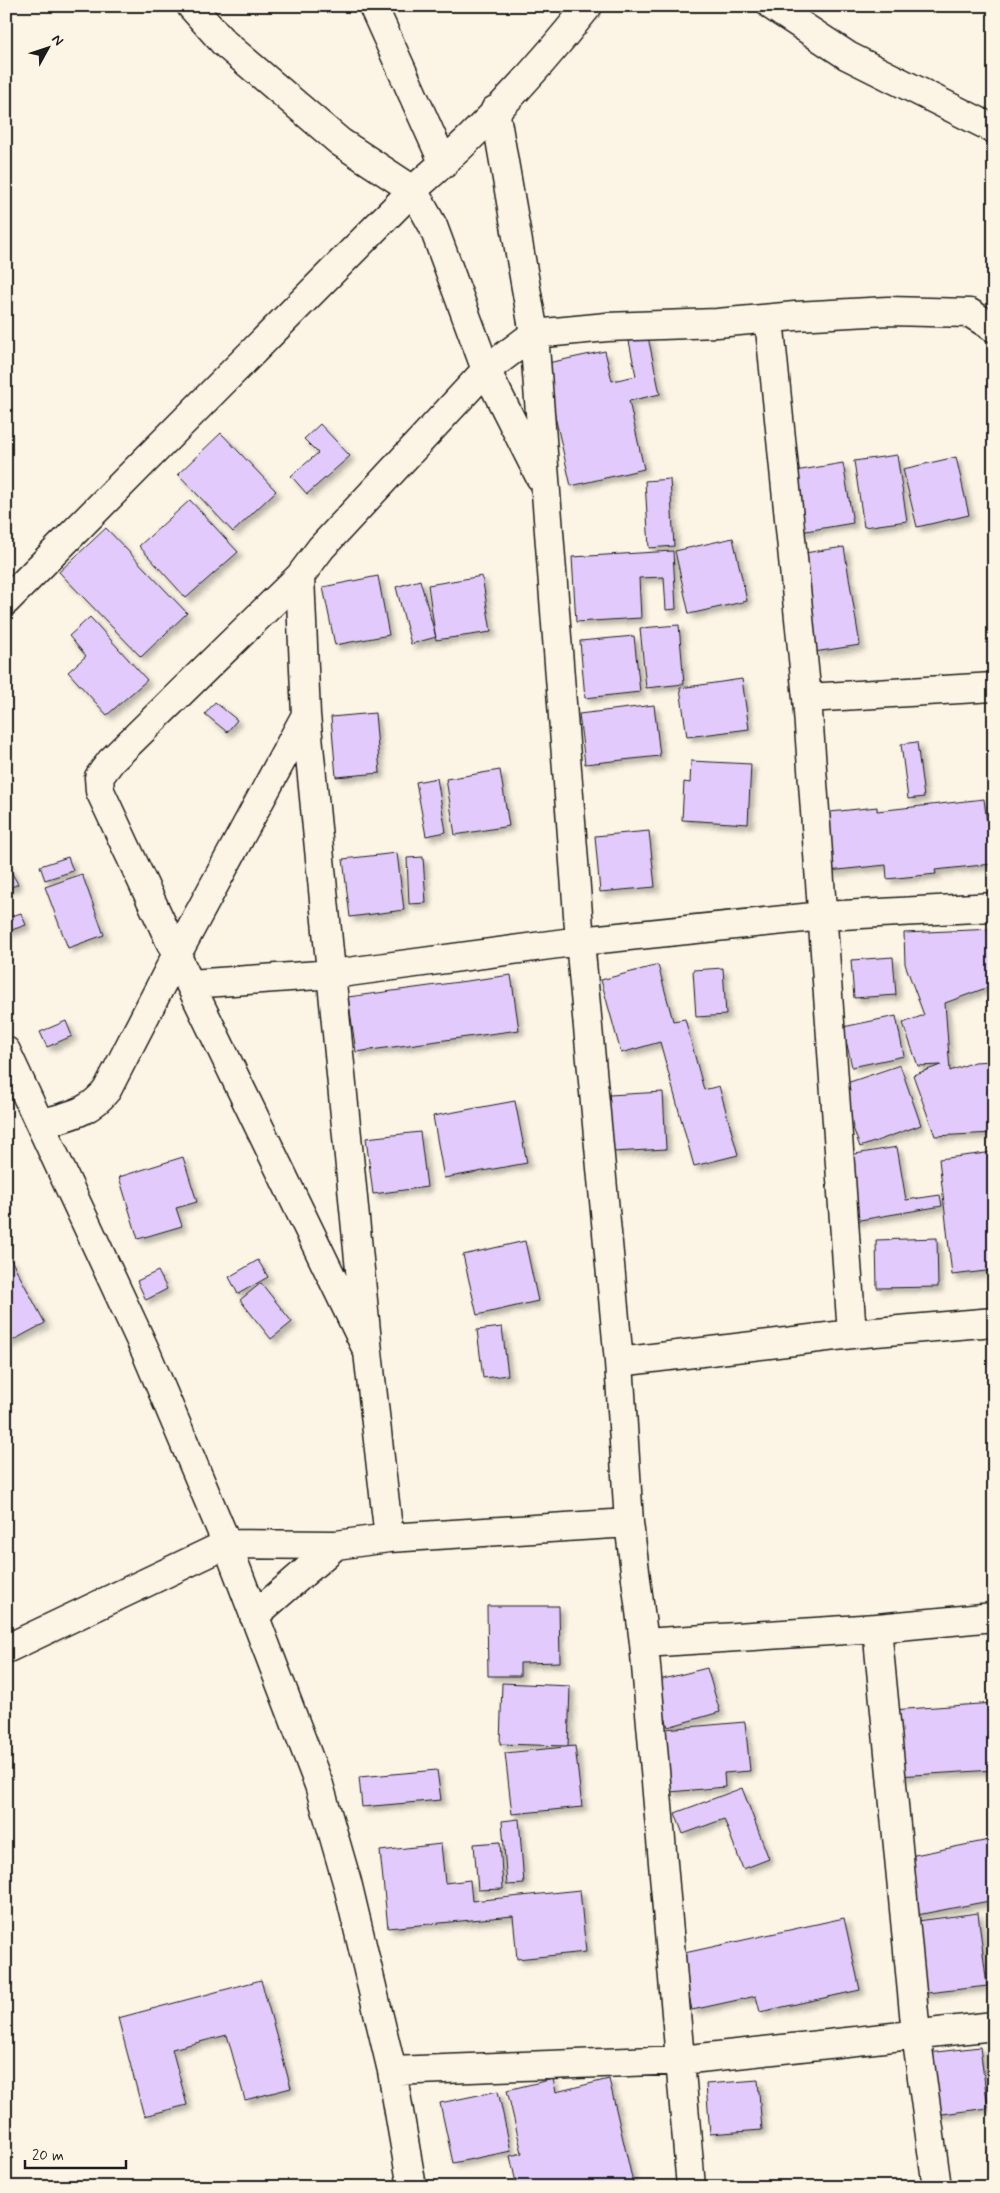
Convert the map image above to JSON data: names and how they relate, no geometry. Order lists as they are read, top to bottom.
{
  "scale_bar": "20 m",
  "north": "top right"
}
